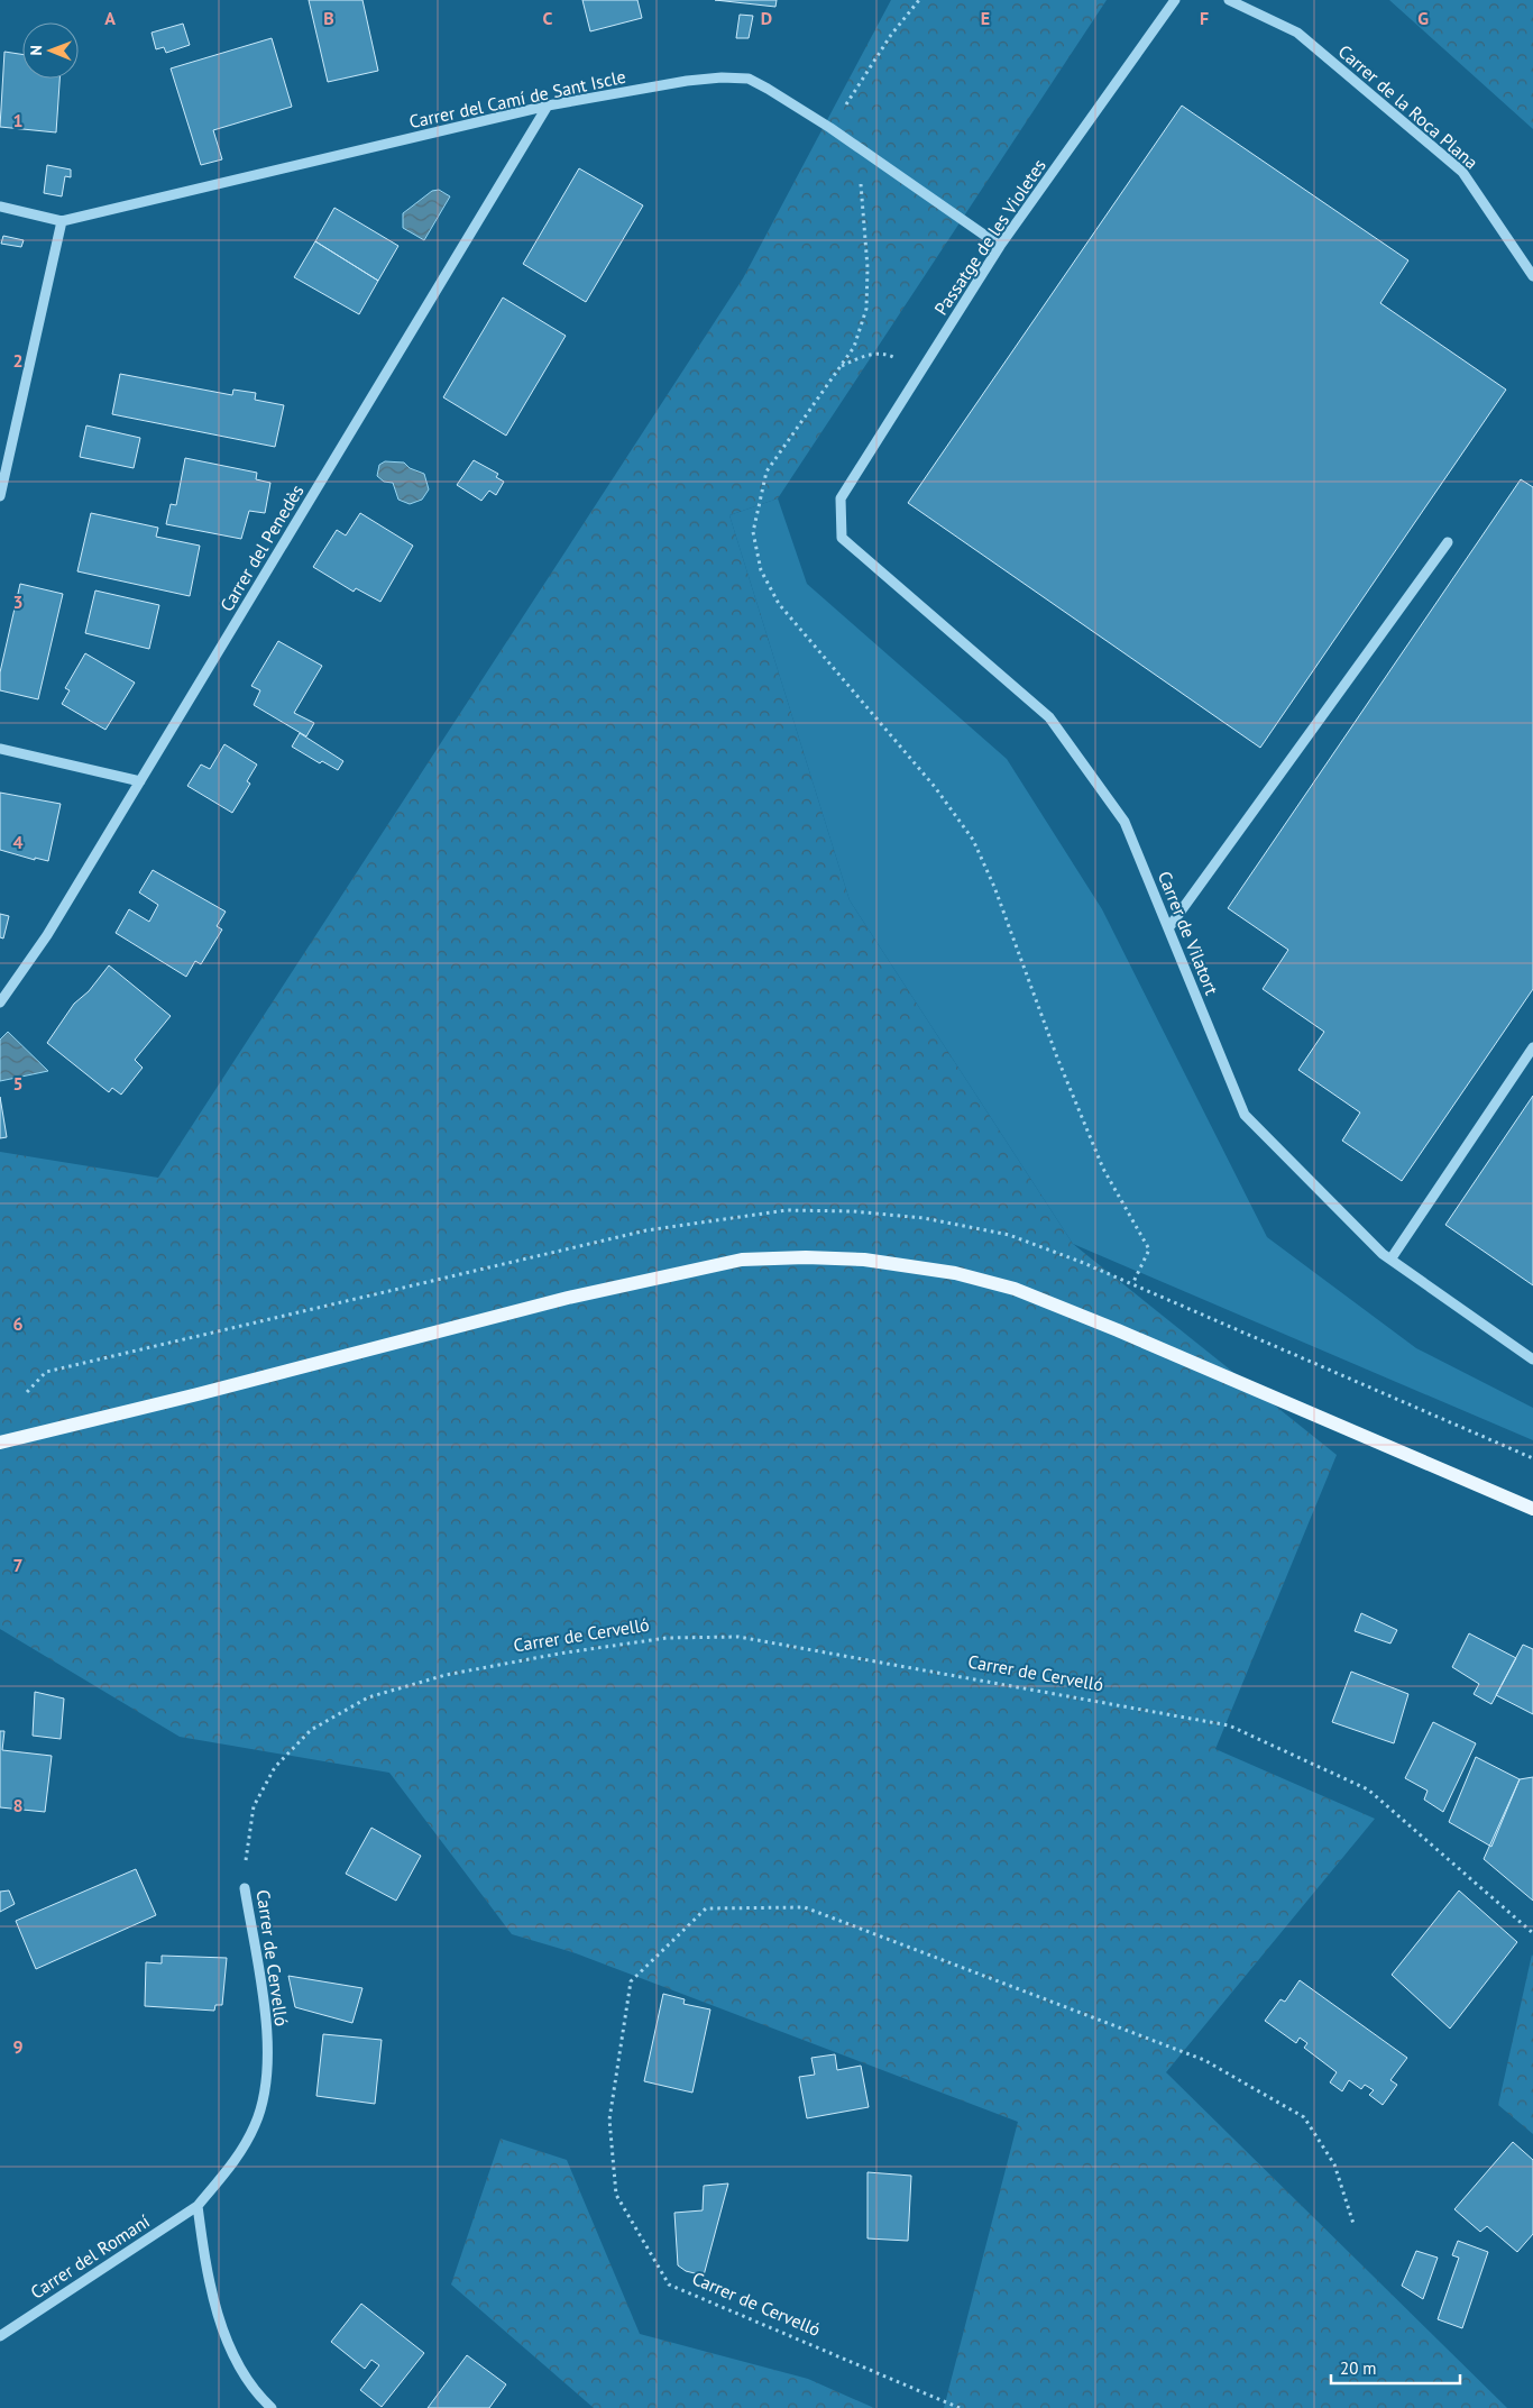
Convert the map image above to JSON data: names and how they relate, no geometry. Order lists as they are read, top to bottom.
{
  "streets": {
    "street": [
      "Carrer del Camí de Sant Iscle",
      "Carrer de la Roca Plana",
      "Passatge de les Violetes",
      "Carrer del Penedès",
      "Carrer de Vilatort",
      "Carrer de Cervelló",
      "Carrer del Romaní"
    ]
  },
  "crossings": [
    ["Carrer del Camí de Sant Iscle", "Passatge de les Violetes"],
    ["Carrer del Camí de Sant Iscle", "Carrer del Penedès"],
    ["Passatge de les Violetes", "Carrer de Vilatort"],
    ["Carrer de Cervelló", "Carrer del Romaní"]
  ],
  "scale_bar": "20 m",
  "north": "left",
  "grid": {
    "columns": [
      "A",
      "B",
      "C",
      "D",
      "E",
      "F",
      "G"
    ],
    "rows": [
      "1",
      "2",
      "3",
      "4",
      "5",
      "6",
      "7",
      "8",
      "9"
    ]
  }
}
